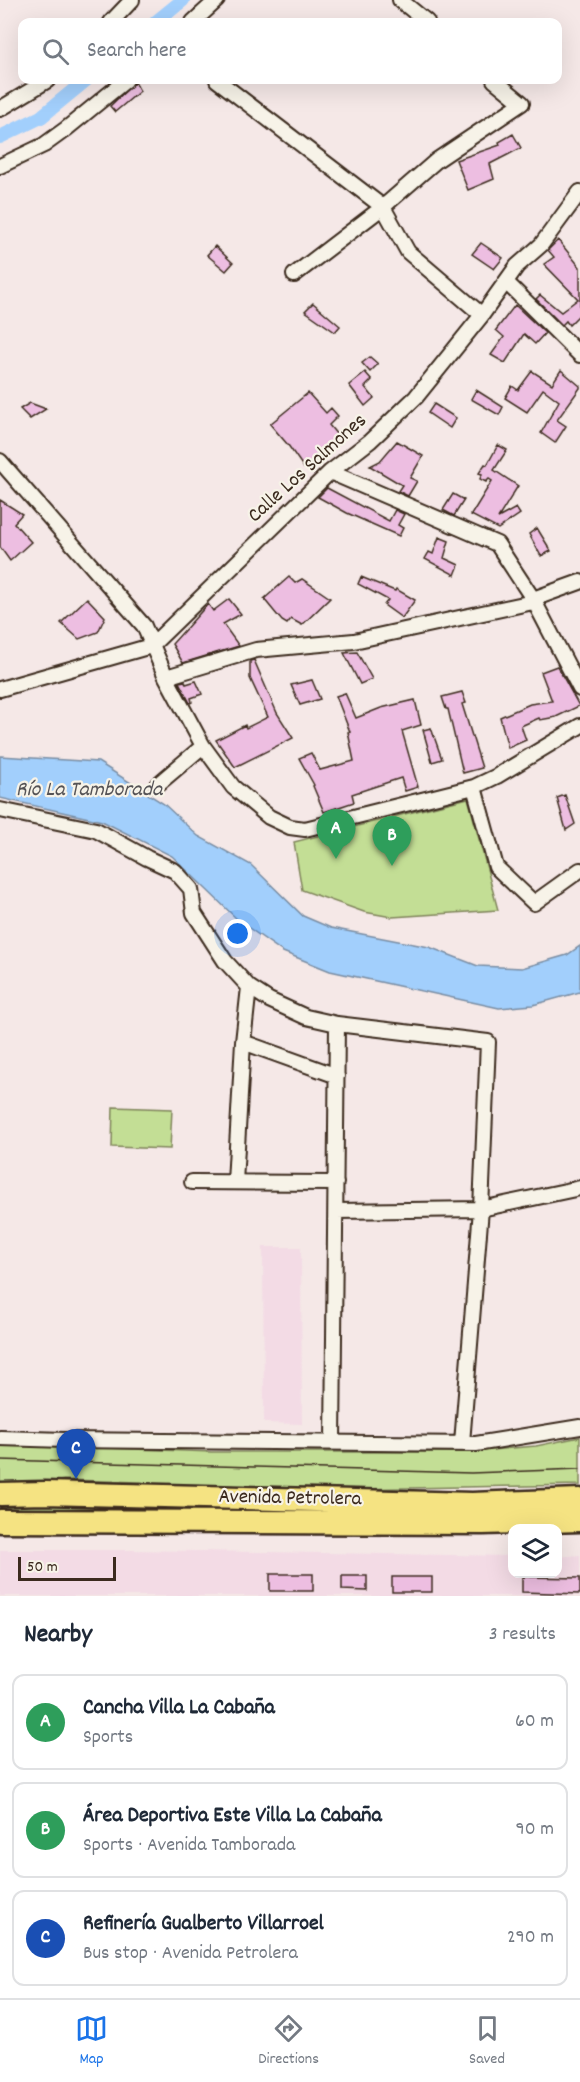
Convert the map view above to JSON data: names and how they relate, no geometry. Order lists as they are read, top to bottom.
{
  "streets": {
    "highway": ["Avenida Petrolera"],
    "street": ["Calle Los Salmones"]
  },
  "water": ["Río La Tamborada"],
  "scale_bar": "50 m",
  "page": {
    "search": "Search here",
    "pins": ["A", "B", "C"],
    "scale": "50 m",
    "heading": ["Nearby", "3 results"],
    "list": [
      {
        "mark": "A",
        "name": "Cancha Villa La Cabaña",
        "note": "Sports",
        "value": "60 m"
      },
      {
        "mark": "B",
        "name": "Área Deportiva Este Villa La Cabaña",
        "note": "Sports · Avenida Tamborada",
        "value": "90 m"
      },
      {
        "mark": "C",
        "name": "Refinería Gualberto Villarroel",
        "note": "Bus stop · Avenida Petrolera",
        "value": "290 m"
      }
    ],
    "nav": ["Map", "Directions", "Saved"]
  }
}
